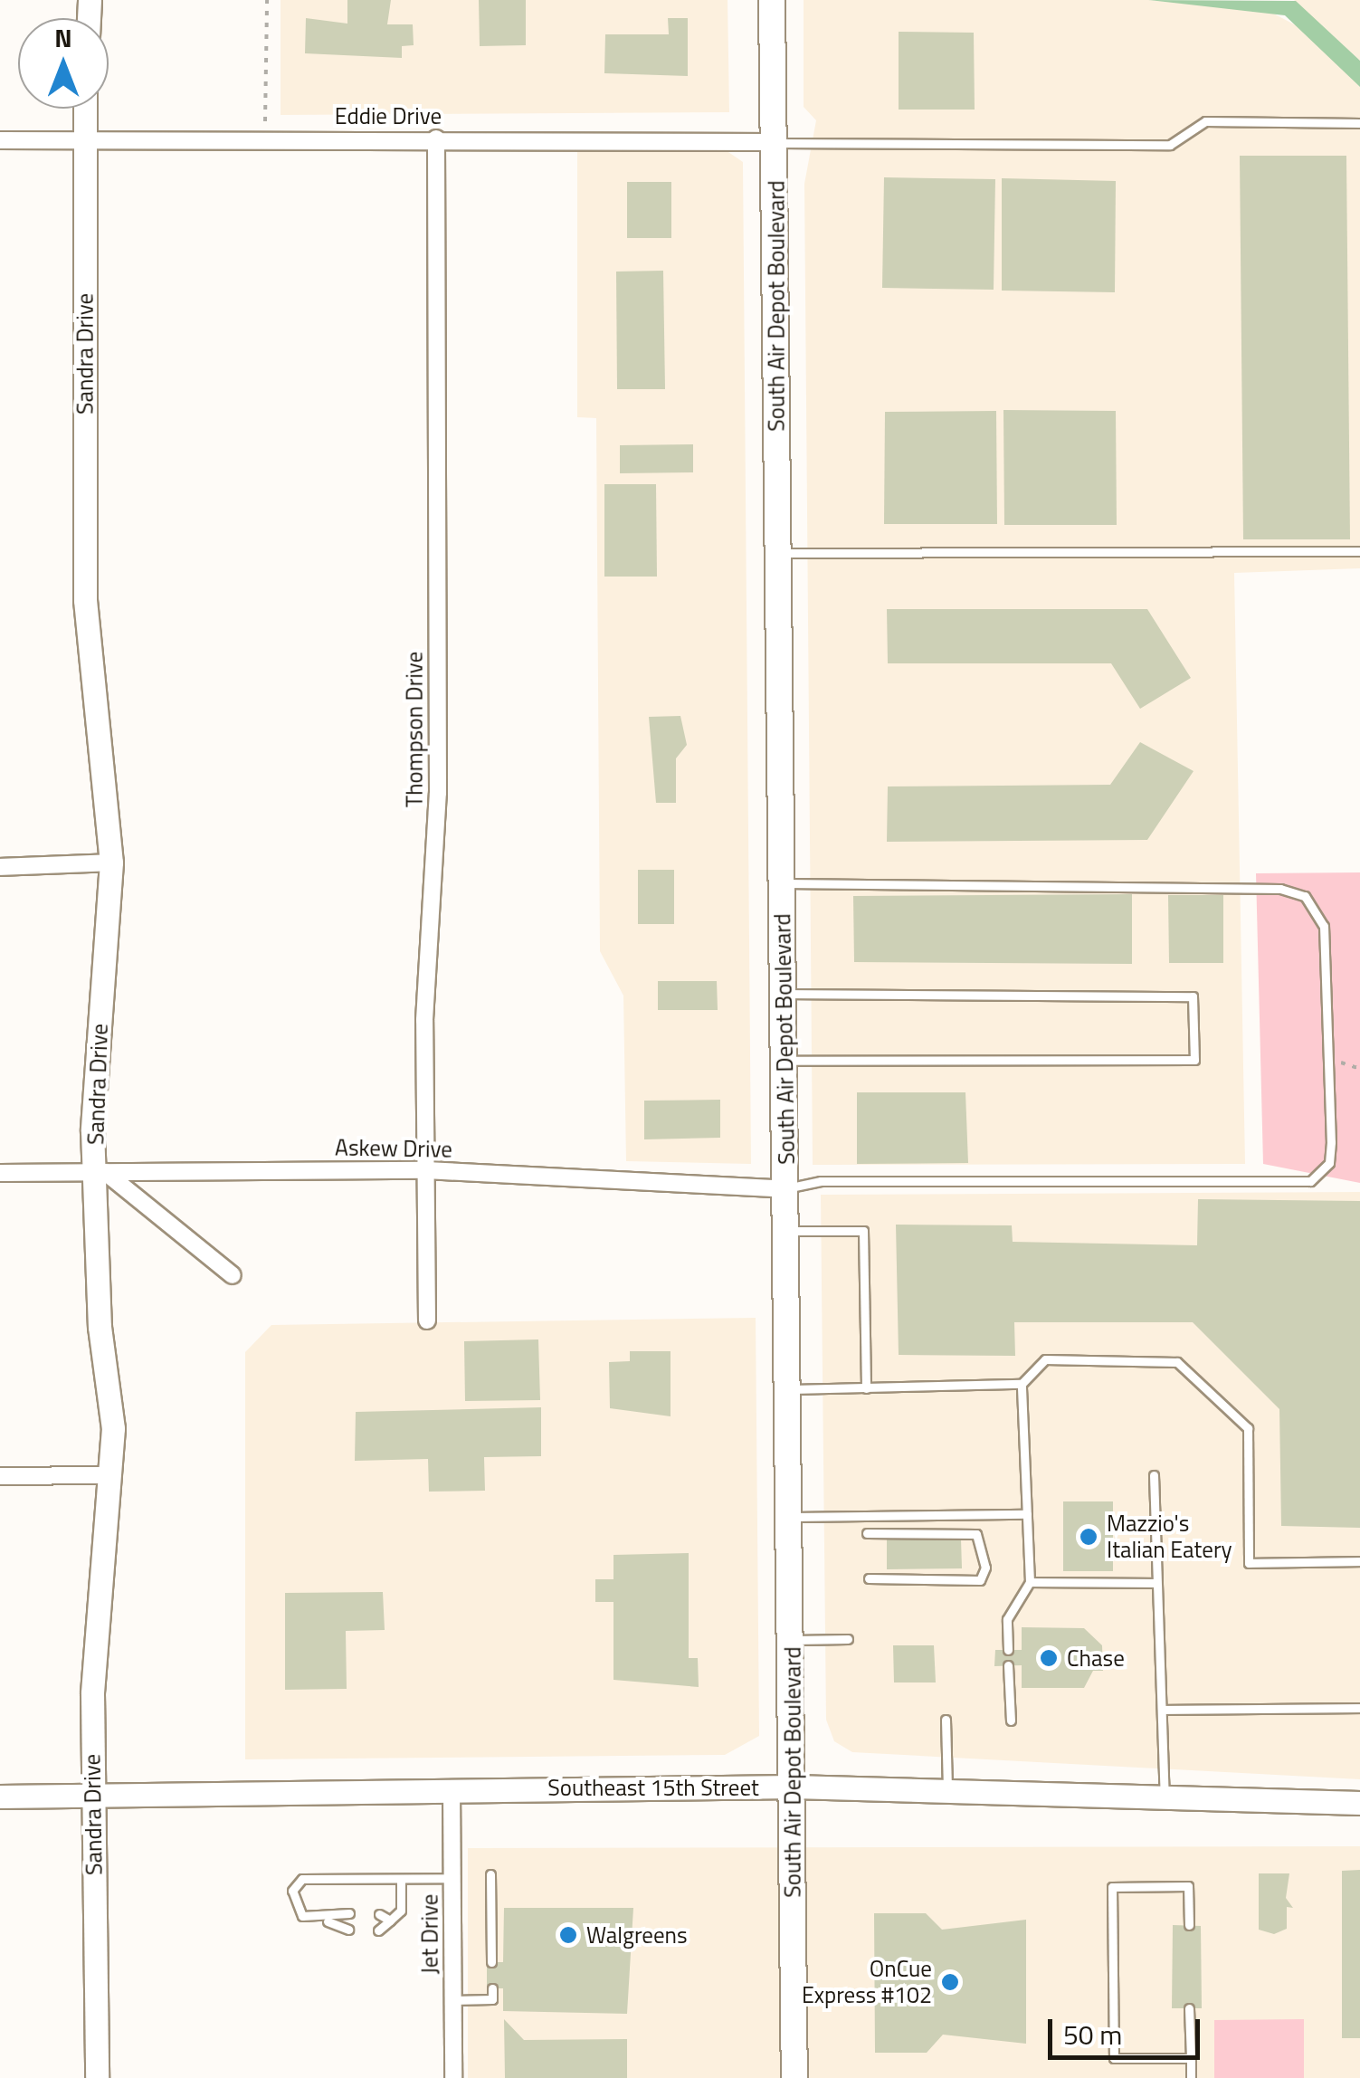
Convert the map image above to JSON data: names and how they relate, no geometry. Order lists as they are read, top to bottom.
{
  "streets": {
    "main road": ["South Air Depot Boulevard"],
    "street": [
      "Eddie Drive",
      "Sandra Drive",
      "Thompson Drive",
      "Askew Drive",
      "Southeast 15th Street",
      "Jet Drive"
    ]
  },
  "crossings": [
    ["Eddie Drive", "South Air Depot Boulevard"],
    ["Eddie Drive", "Sandra Drive"],
    ["Eddie Drive", "Thompson Drive"],
    ["South Air Depot Boulevard", "Askew Drive"],
    ["South Air Depot Boulevard", "Southeast 15th Street"],
    ["Sandra Drive", "Askew Drive"],
    ["Sandra Drive", "Southeast 15th Street"],
    ["Thompson Drive", "Askew Drive"],
    ["Southeast 15th Street", "Jet Drive"]
  ],
  "places": [
    "Mazzio's Italian Eatery",
    "Chase",
    "Walgreens",
    "OnCue Express #102"
  ],
  "scale_bar": "50 m",
  "north": "top"
}
